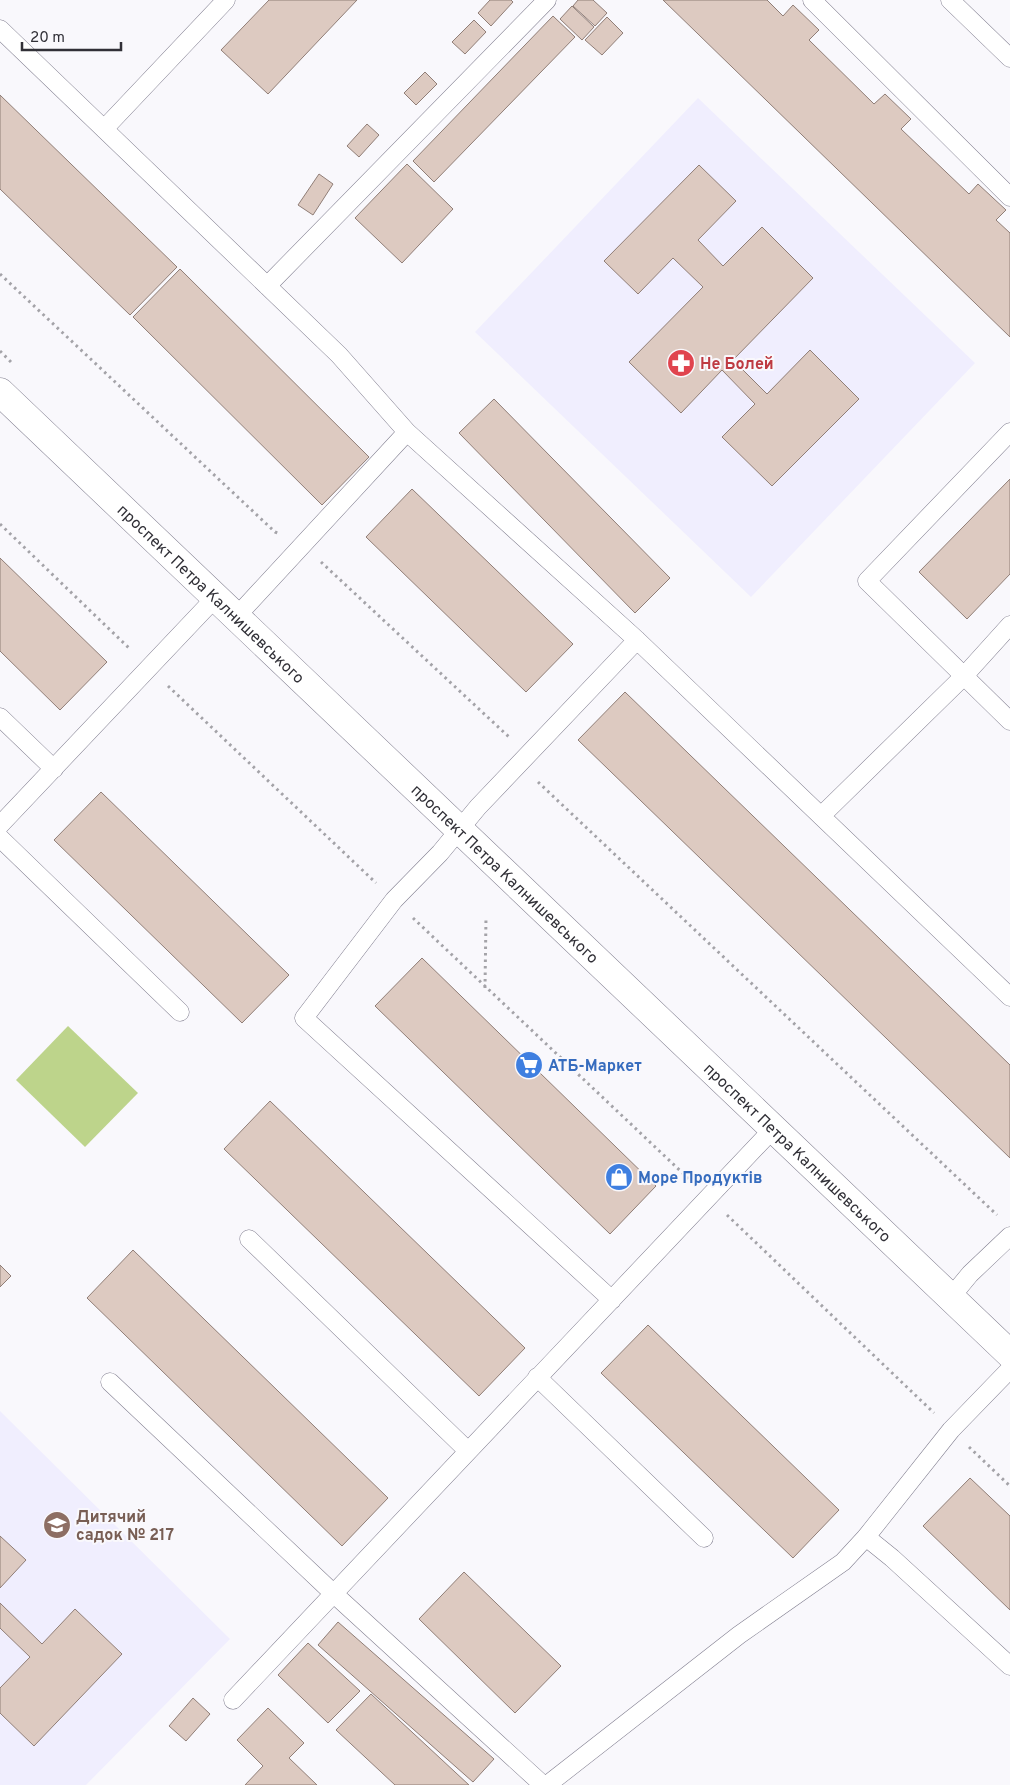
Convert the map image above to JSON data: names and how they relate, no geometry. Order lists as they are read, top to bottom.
{
  "streets": {
    "street": ["проспект Петра Калнишевського"]
  },
  "places": {
    "pharmacy": ["Не Болей"],
    "supermarket": ["АТБ-Маркет"],
    "shop": ["Море Продуктiв"],
    "school or university": ["Дитячий садок № 217"]
  },
  "scale_bar": "20 m"
}
